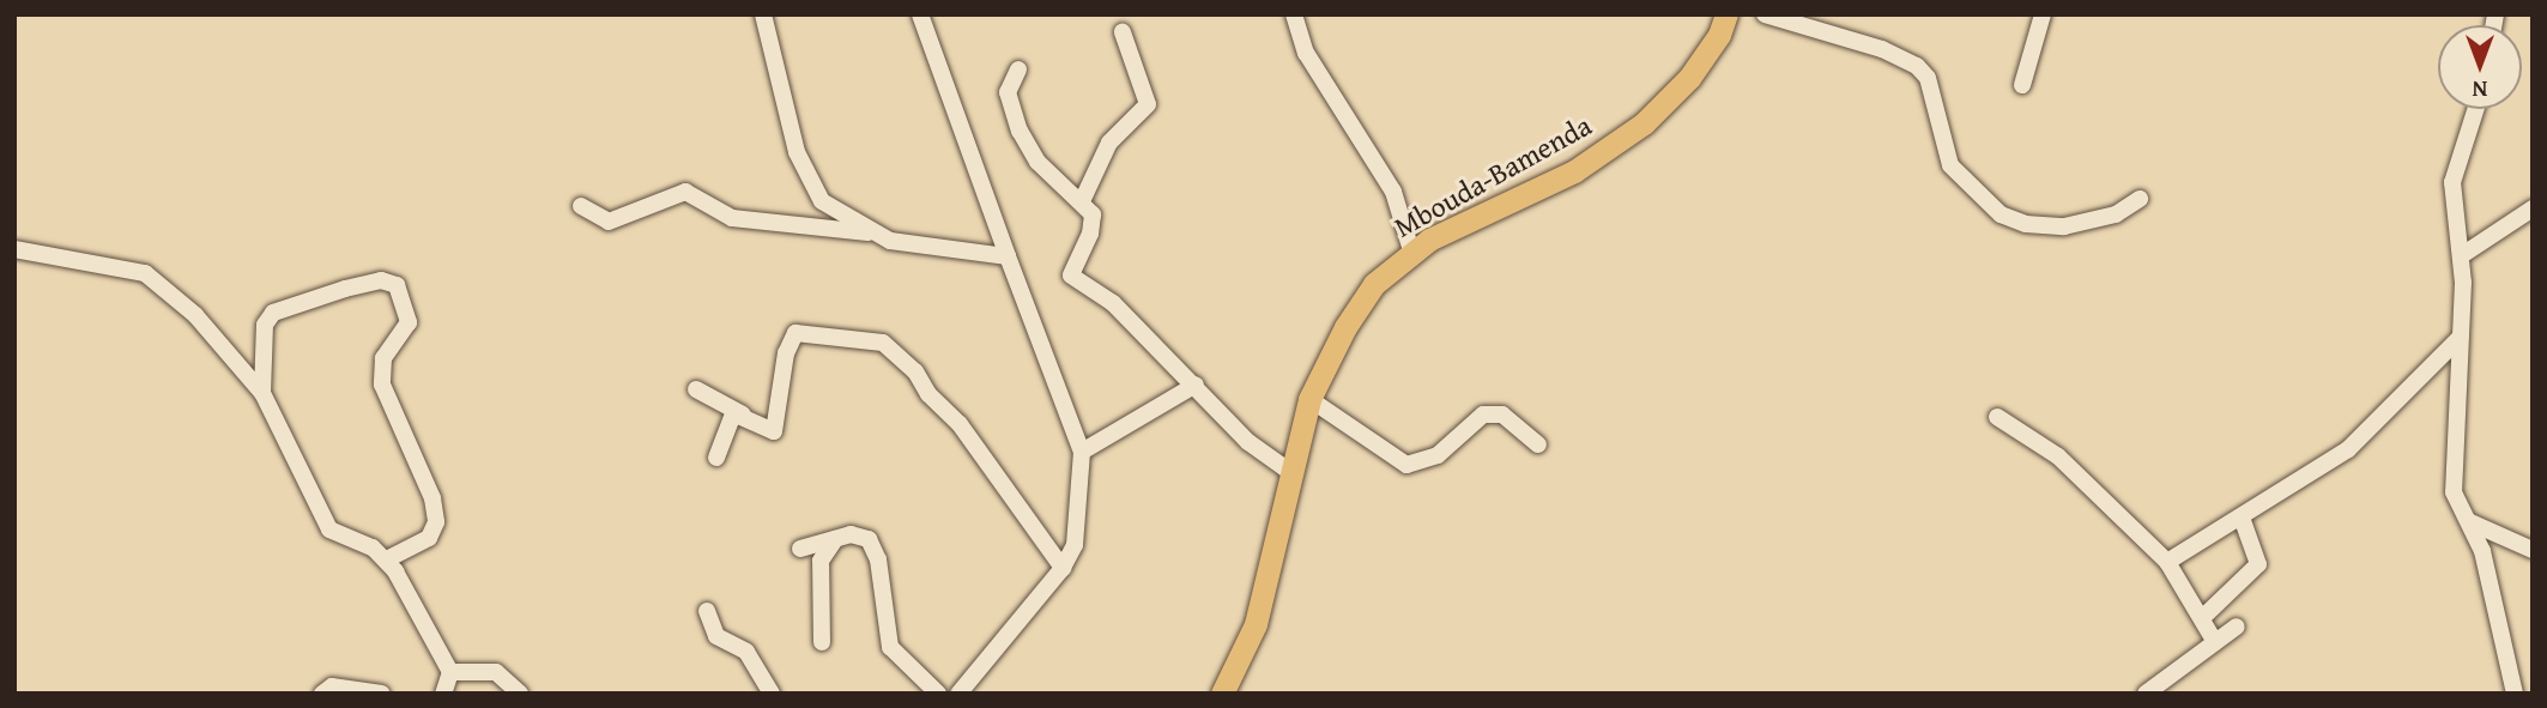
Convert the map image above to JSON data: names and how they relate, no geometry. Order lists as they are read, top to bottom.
{
  "streets": {
    "highway": ["Mbouda-Bamenda"]
  },
  "north": "bottom"
}
